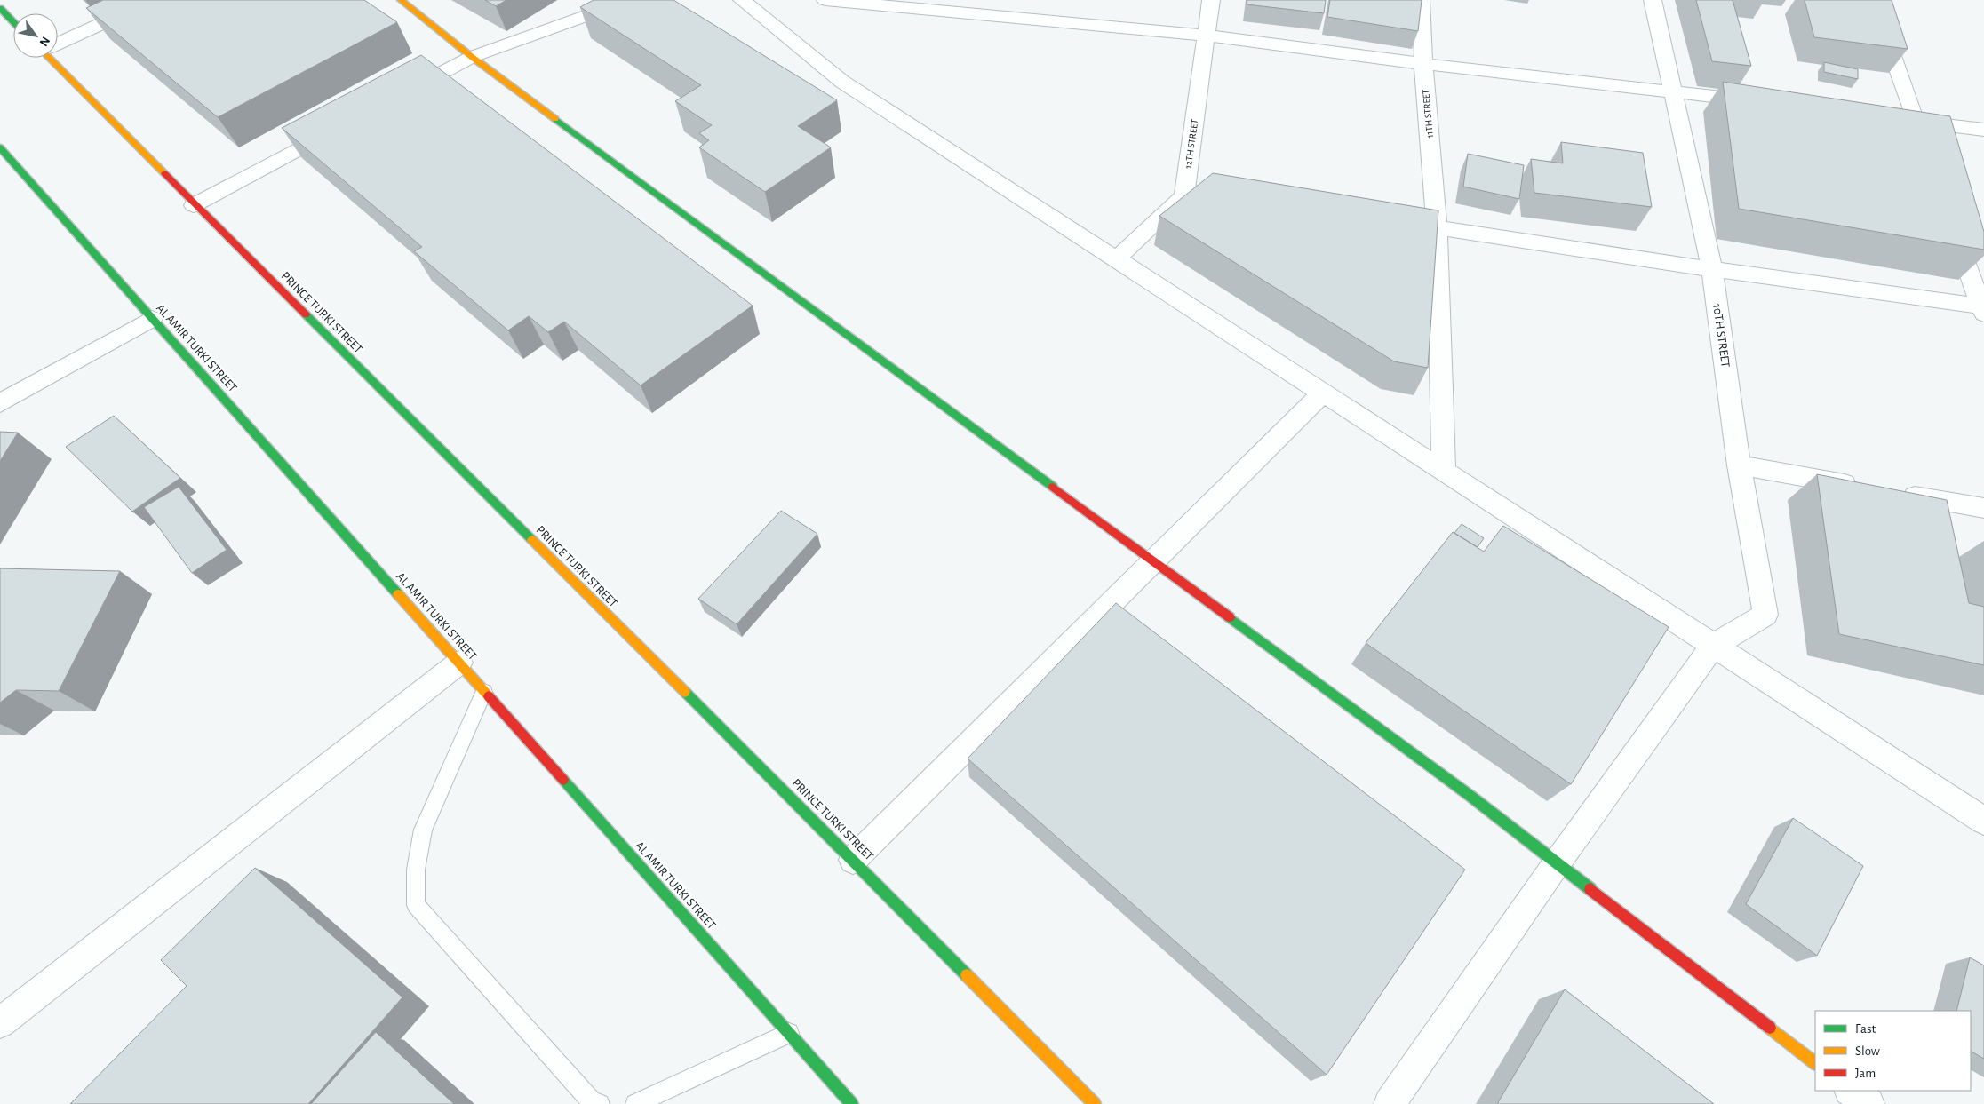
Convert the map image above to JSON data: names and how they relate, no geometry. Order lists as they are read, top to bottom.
{
  "streets": {
    "main road": ["PRINCE TURKI STREET", "AL AMIR TURKI STREET"],
    "street": ["11TH STREET", "12TH STREET", "10TH STREET"]
  },
  "legend": ["Fast", "Slow", "Jam"],
  "north": "bottom right"
}
